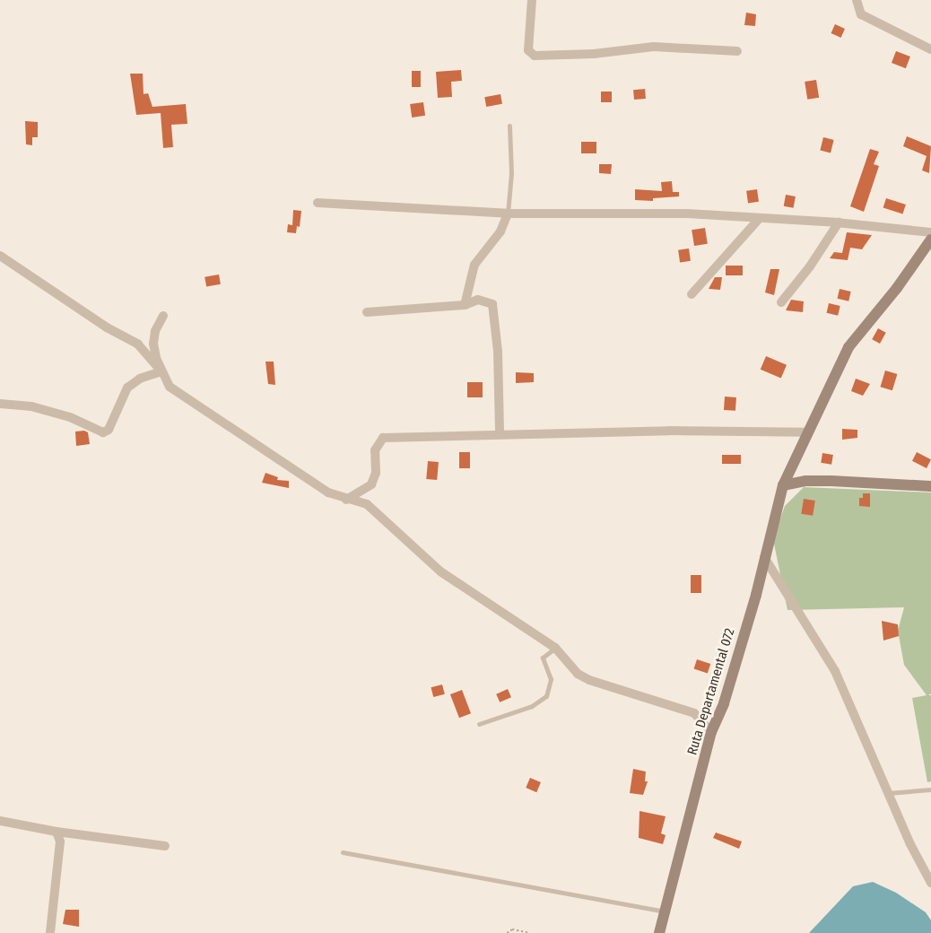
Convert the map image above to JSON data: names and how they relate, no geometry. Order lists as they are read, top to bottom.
{
  "streets": {
    "main road": ["Ruta Departamental 072"]
  }
}
